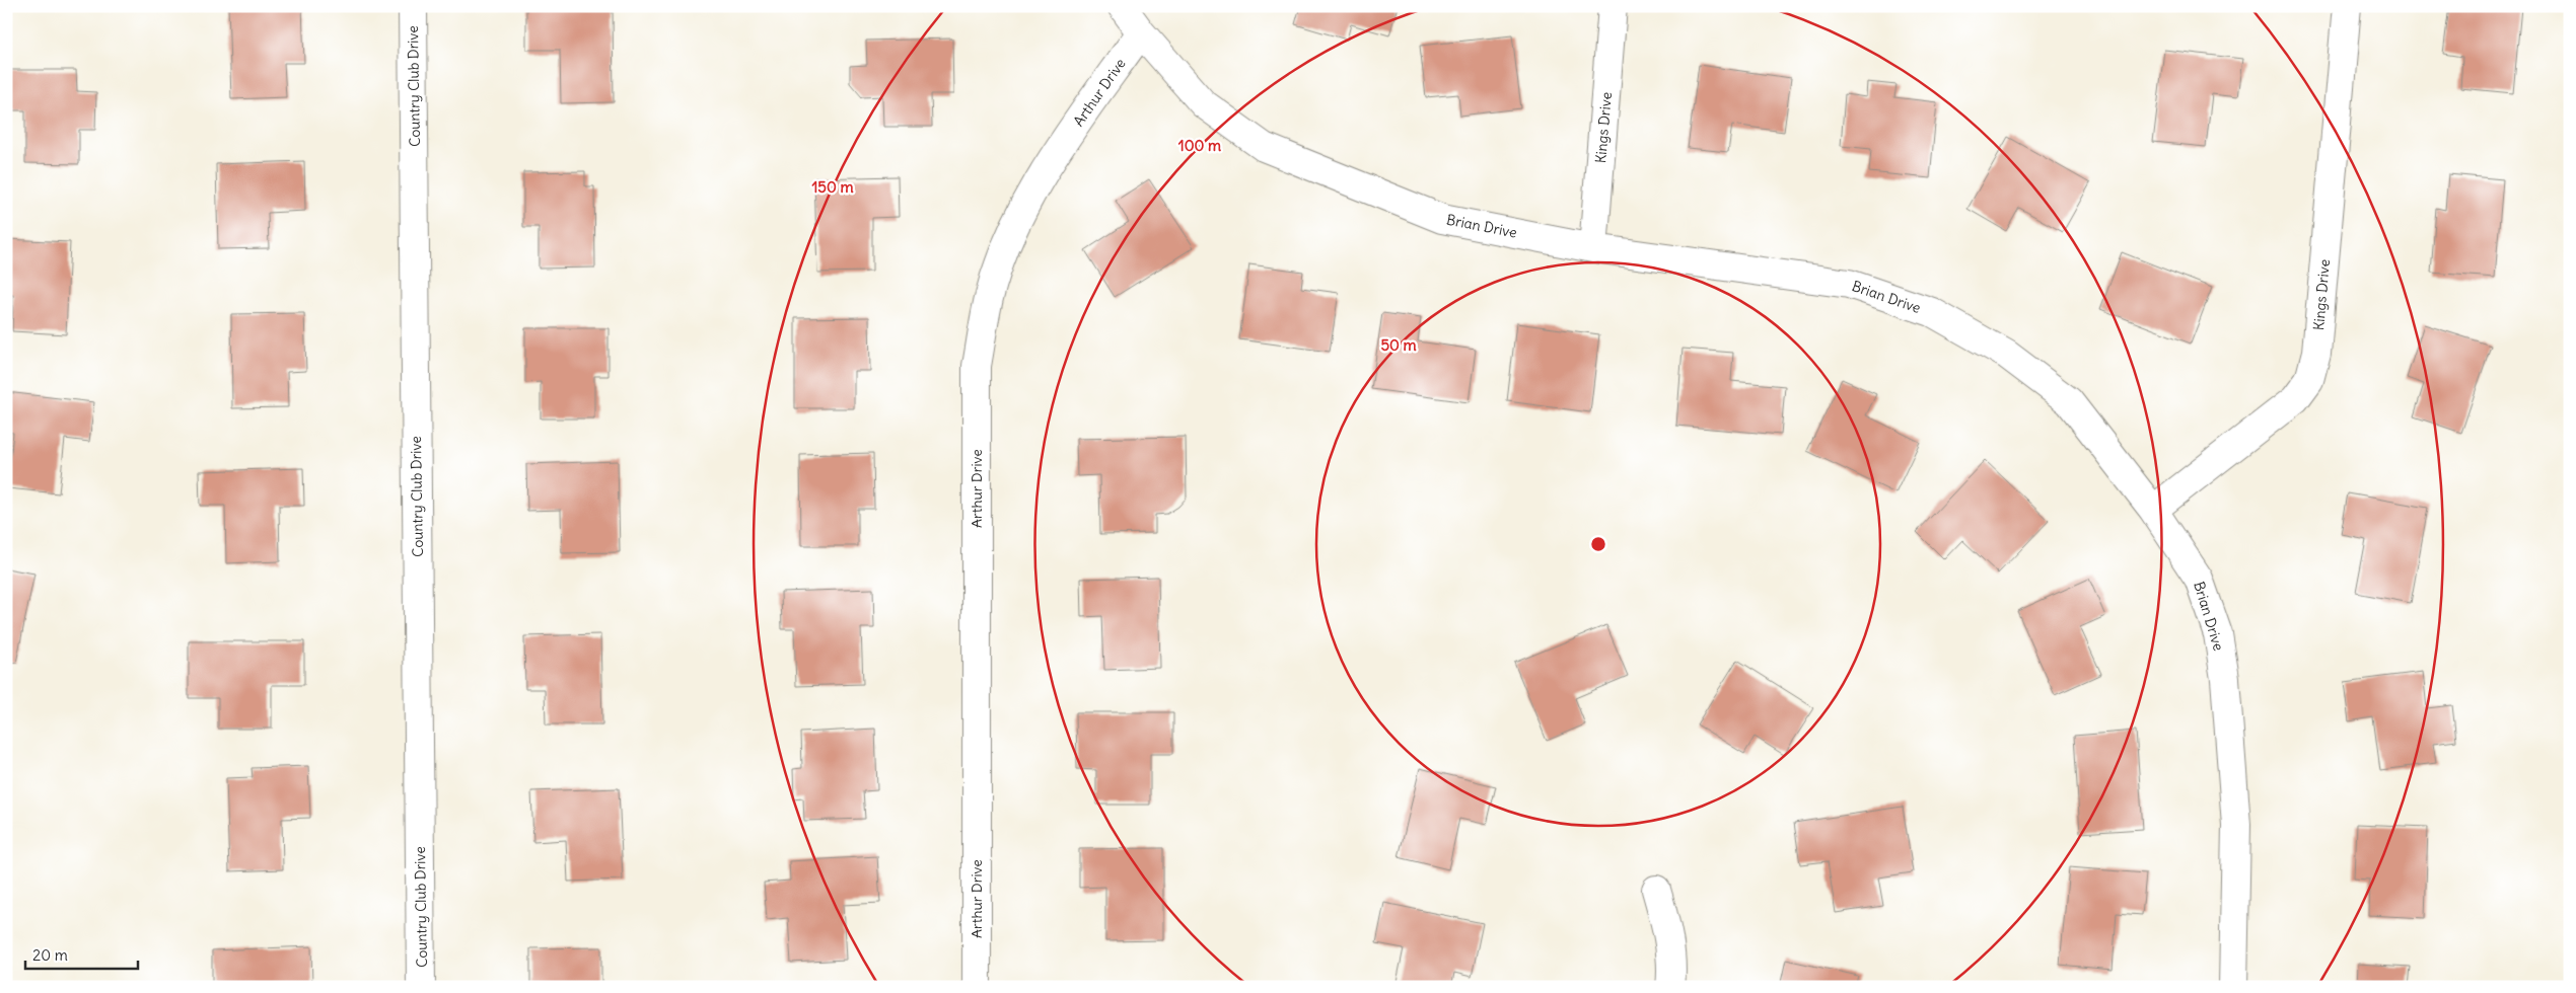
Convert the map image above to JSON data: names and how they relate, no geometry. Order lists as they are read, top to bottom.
{
  "streets": {
    "street": [
      "Country Club Drive",
      "Arthur Drive",
      "Kings Drive",
      "Brian Drive"
    ]
  },
  "crossings": [
    ["Arthur Drive", "Brian Drive"],
    ["Kings Drive", "Brian Drive"]
  ],
  "scale_bar": "20 m",
  "rings": ["100 m", "150 m", "50 m"]
}
